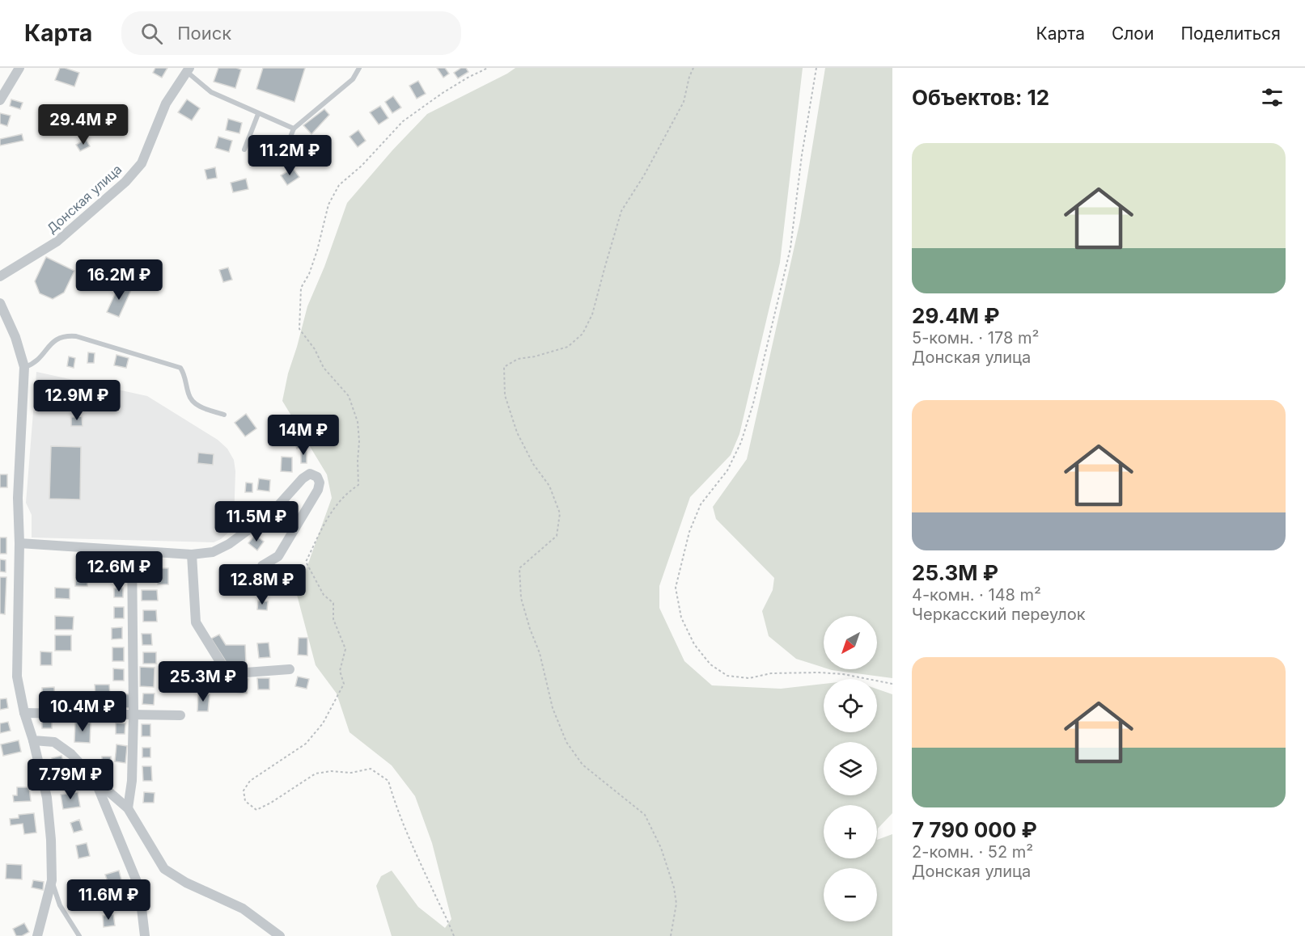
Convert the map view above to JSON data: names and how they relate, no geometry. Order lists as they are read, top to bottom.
{
  "streets": {
    "street": ["Донская улица"]
  },
  "north": "bottom left",
  "page": {
    "header": "Карта",
    "search": "Поиск",
    "nav": ["Карта", "Слои", "Поделиться"],
    "heading": "Объектов: 12",
    "price": [
      "29.4M ₽",
      "11.2M ₽",
      "16.2M ₽",
      "12.9M ₽",
      "14M ₽",
      "11.5M ₽",
      "12.6M ₽",
      "12.8M ₽",
      "25.3M ₽",
      "10.4M ₽",
      "7.79M ₽",
      "11.6M ₽"
    ],
    "list": [
      {
        "name": "29.4M ₽",
        "note": "5-комн. · 178 m² · Донская улица"
      },
      {
        "name": "25.3M ₽",
        "note": "4-комн. · 148 m² · Черкасский переулок"
      },
      {
        "name": "7 790 000 ₽",
        "note": "2-комн. · 52 m² · Донская улица"
      }
    ],
    "map_buttons": ["+", "−"]
  }
}
